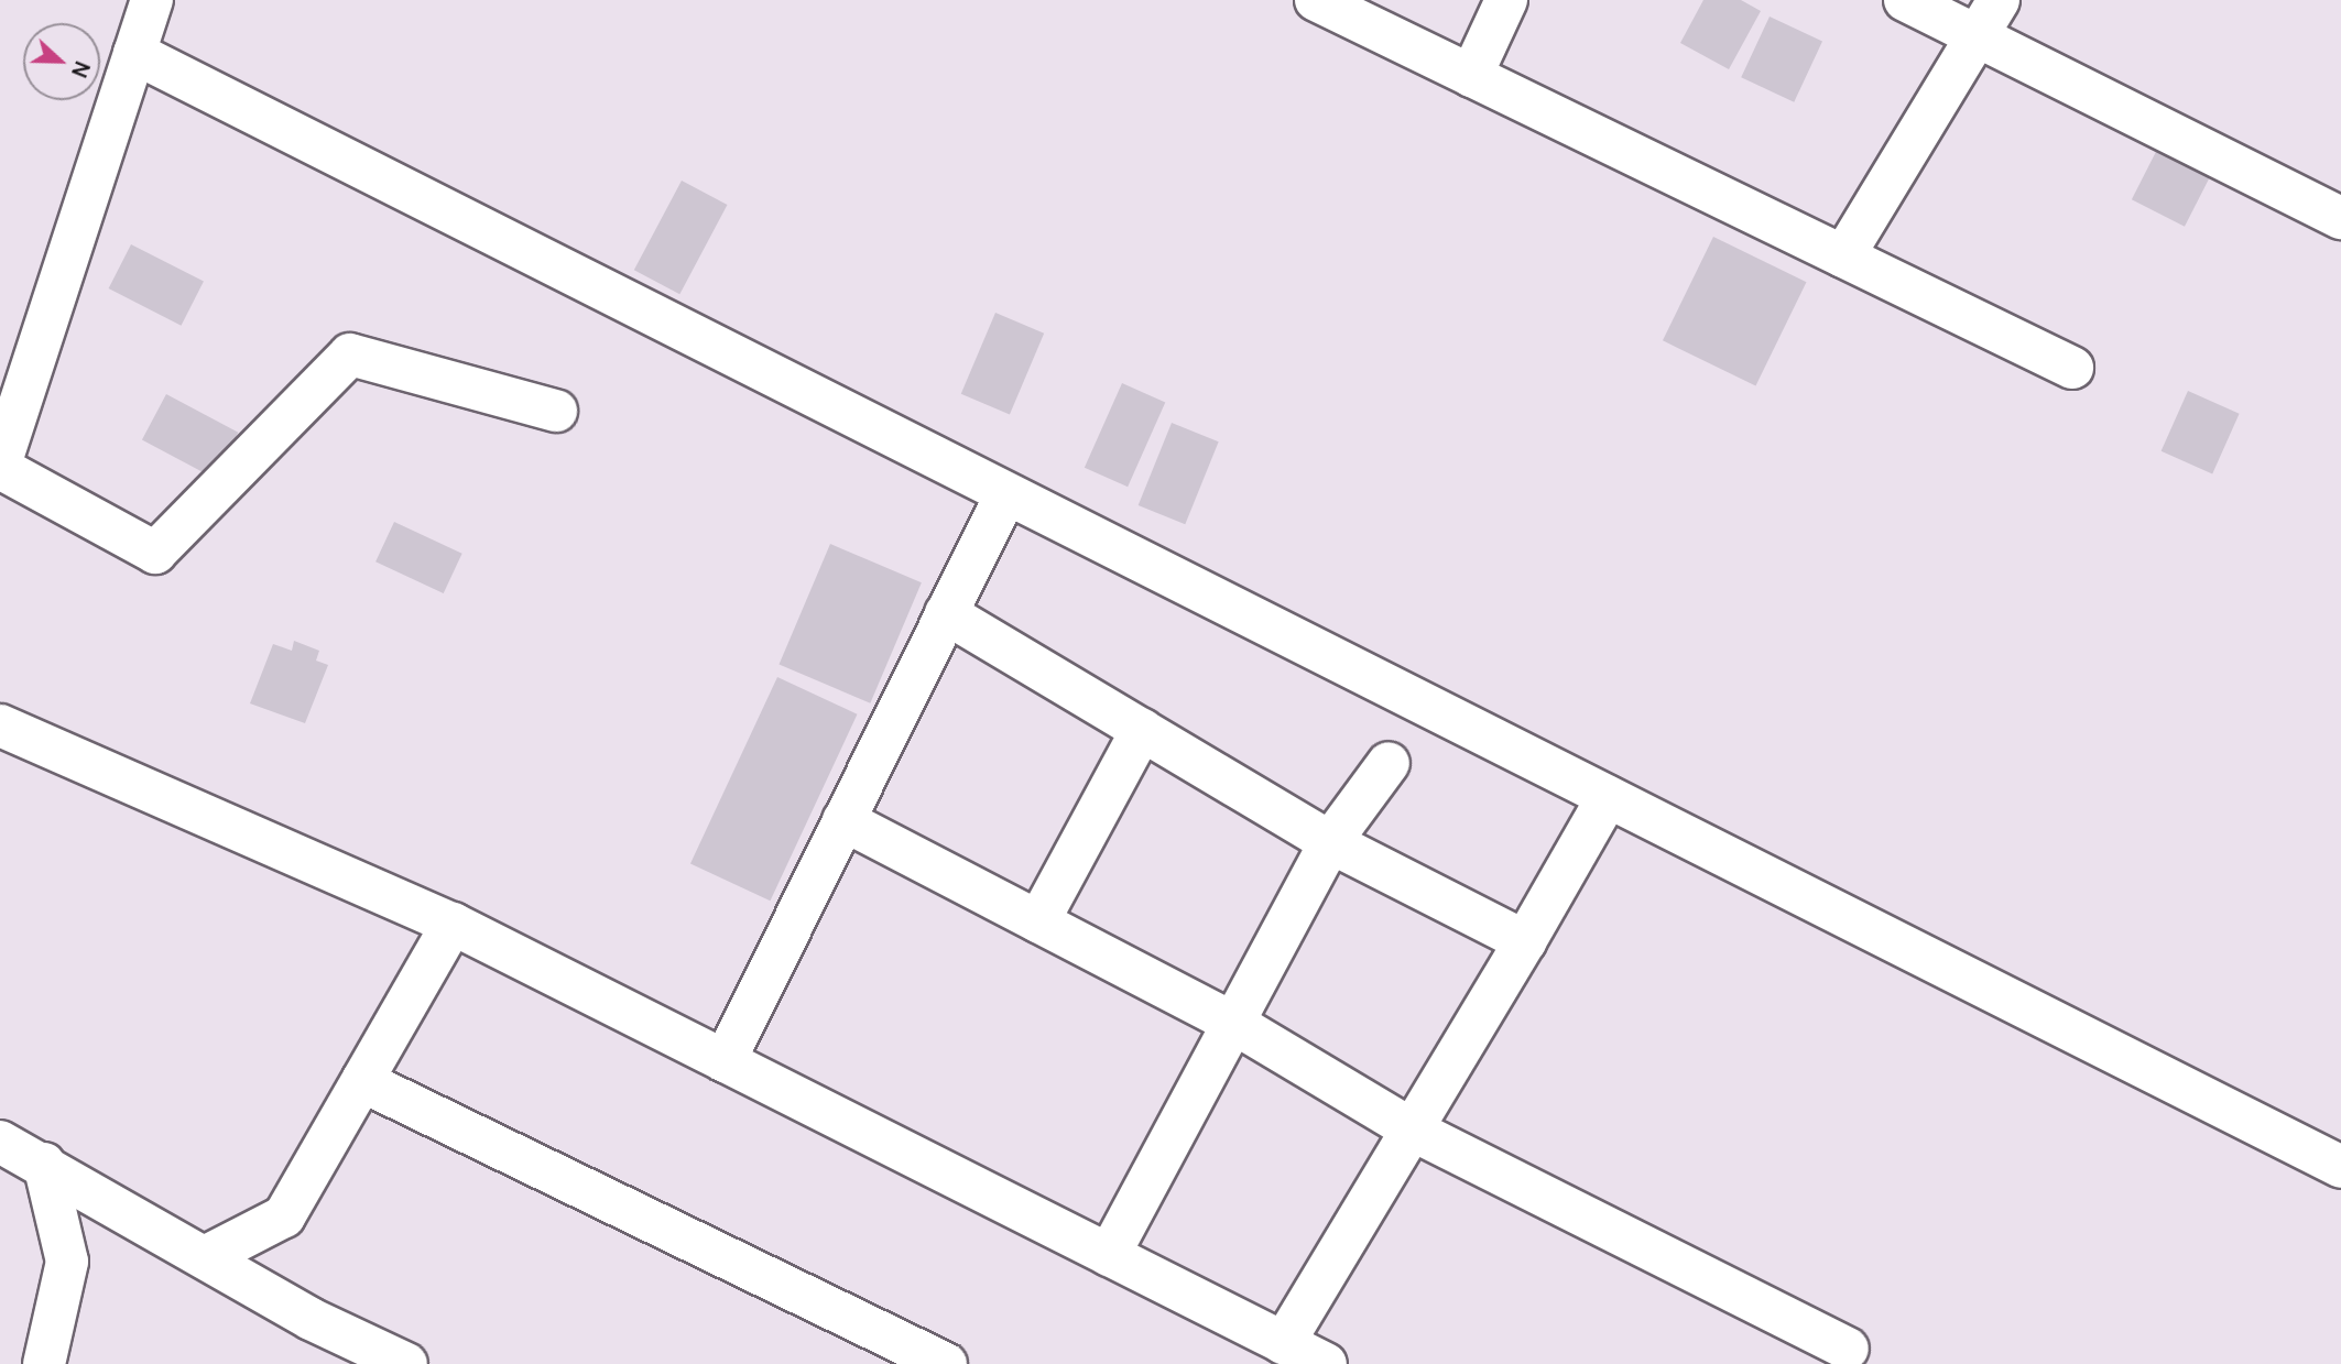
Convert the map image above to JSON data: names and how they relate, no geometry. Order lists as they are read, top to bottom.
{
  "north": "right"
}
